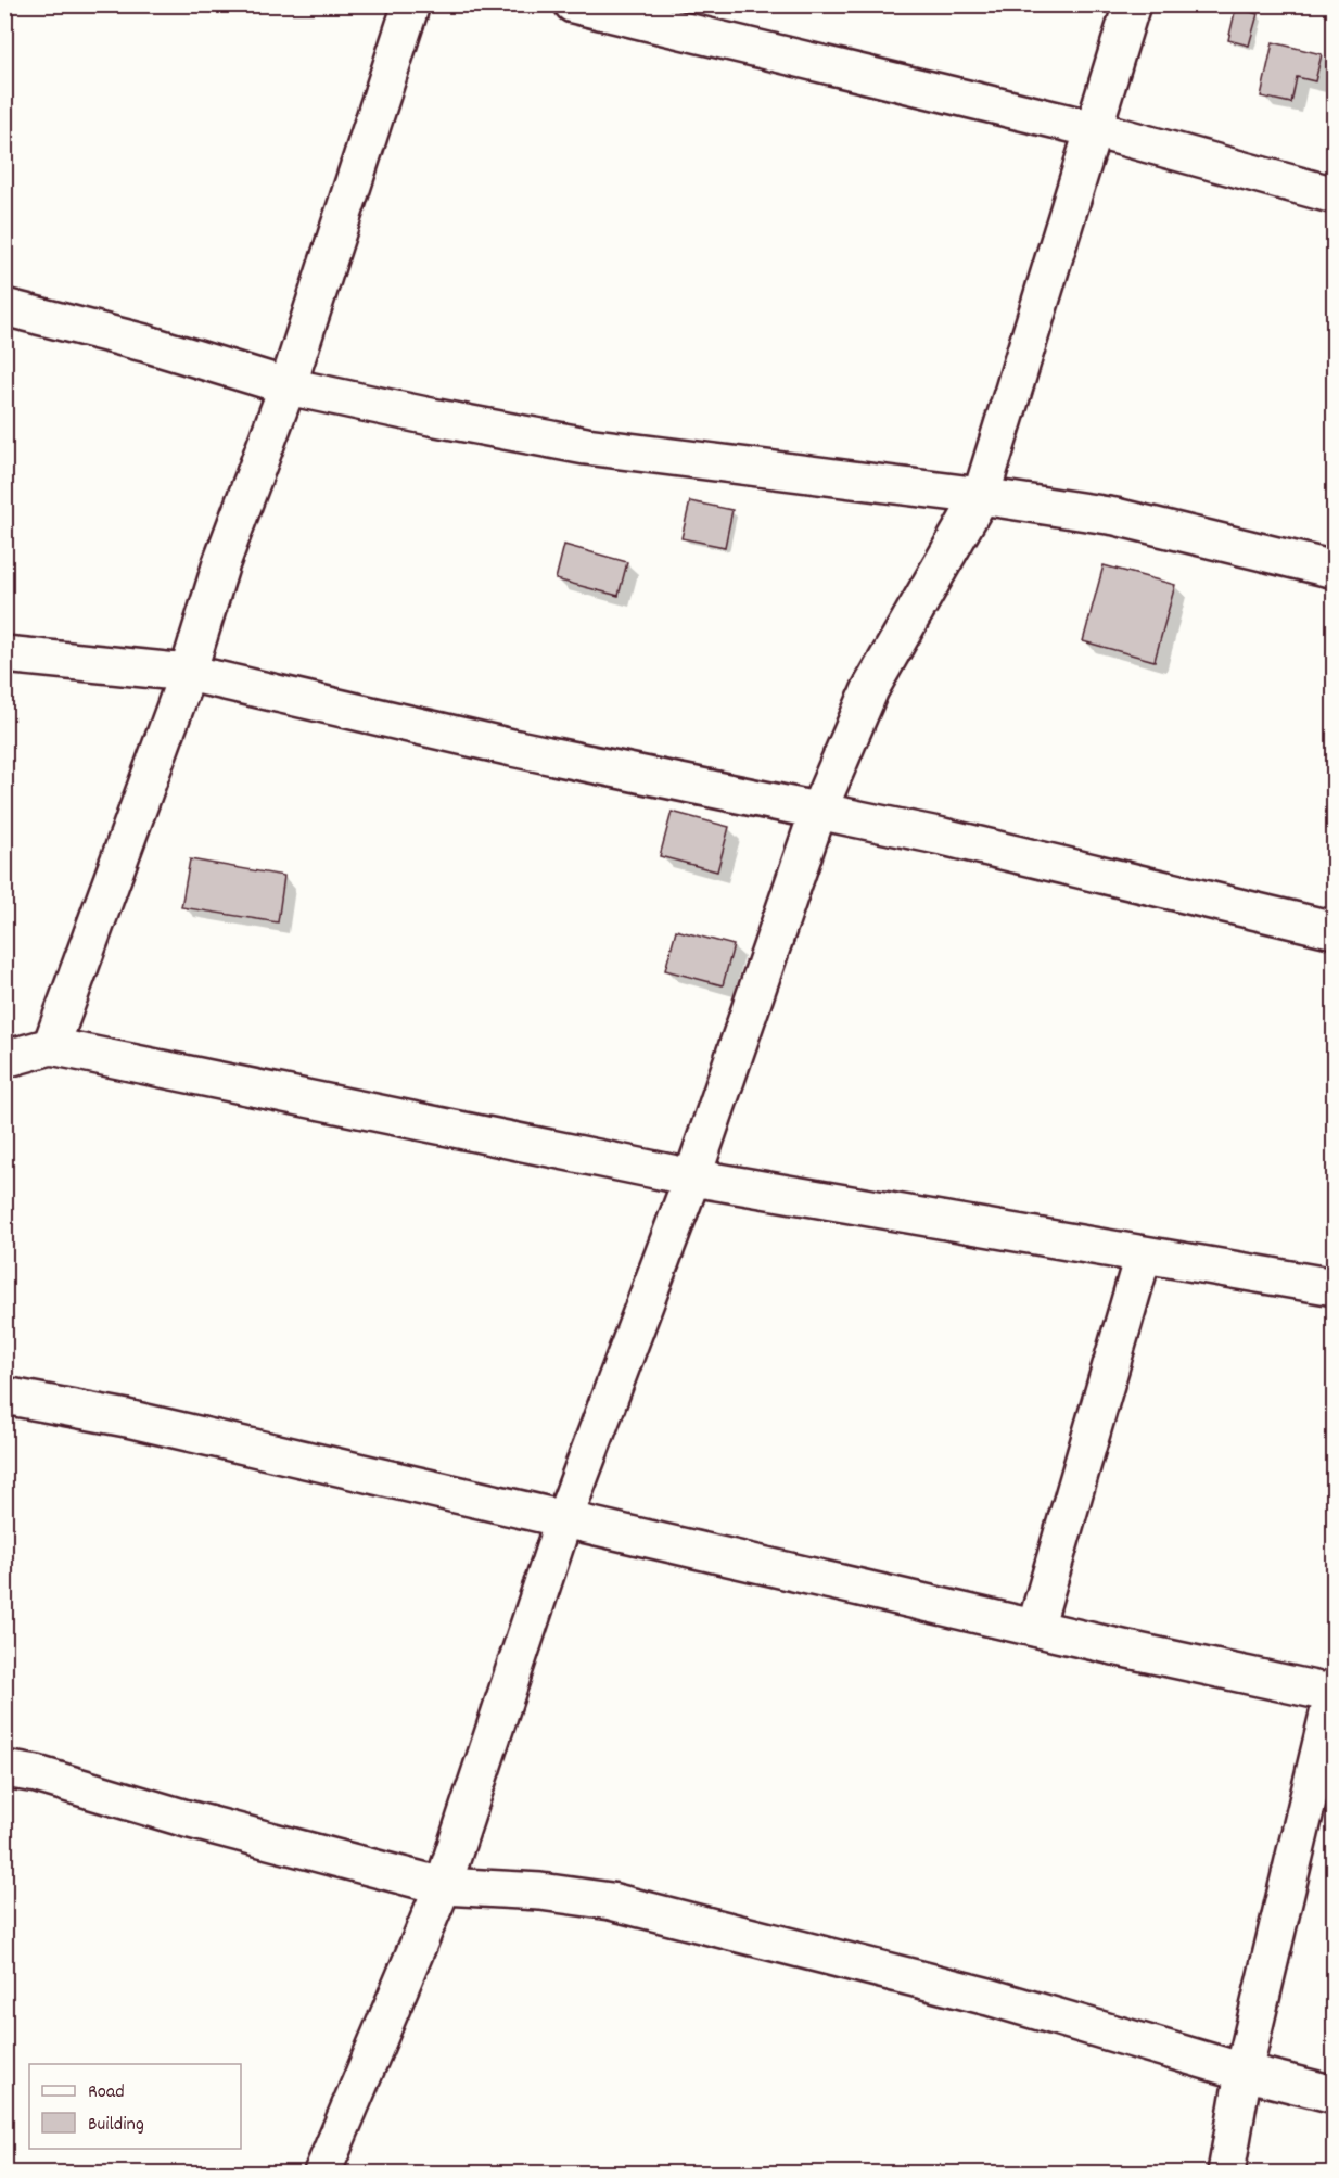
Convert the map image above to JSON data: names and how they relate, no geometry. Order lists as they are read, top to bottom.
{
  "legend": ["Road", "Building"]
}
